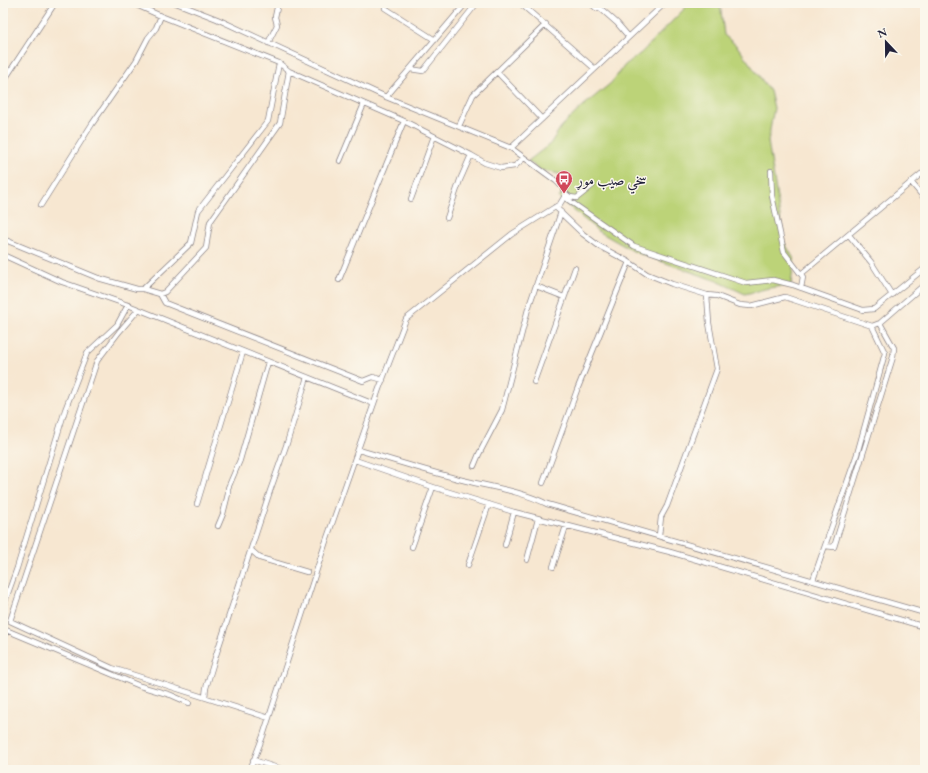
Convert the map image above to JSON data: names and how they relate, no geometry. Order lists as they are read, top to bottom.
{
  "places": {
    "bus stop": ["سخي صیب موړ"]
  },
  "north": "top"
}
